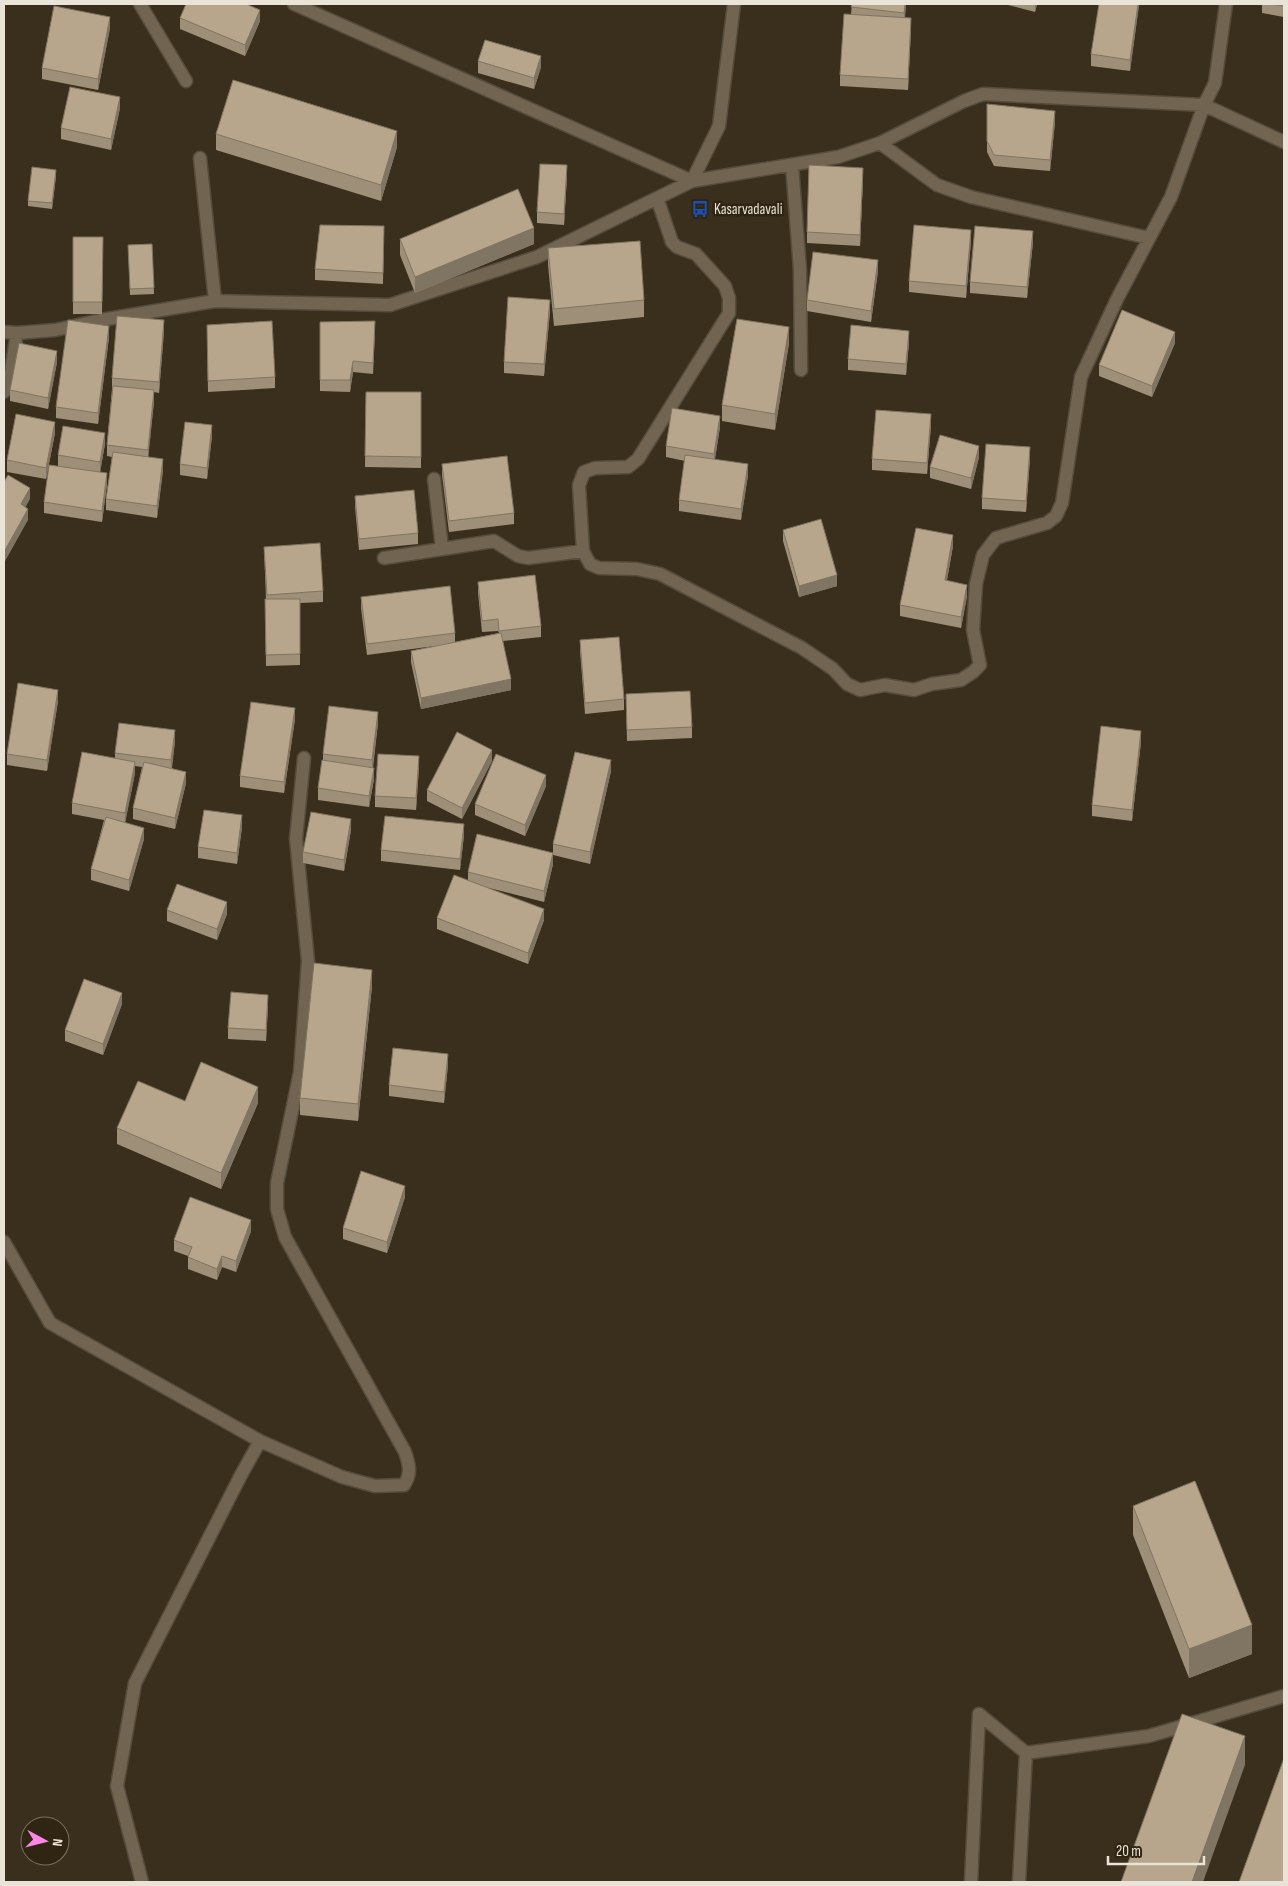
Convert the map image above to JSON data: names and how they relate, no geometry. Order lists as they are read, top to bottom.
{
  "places": {
    "bus stop": ["Kasarvadavali"]
  },
  "scale_bar": "20 m",
  "north": "right"
}
